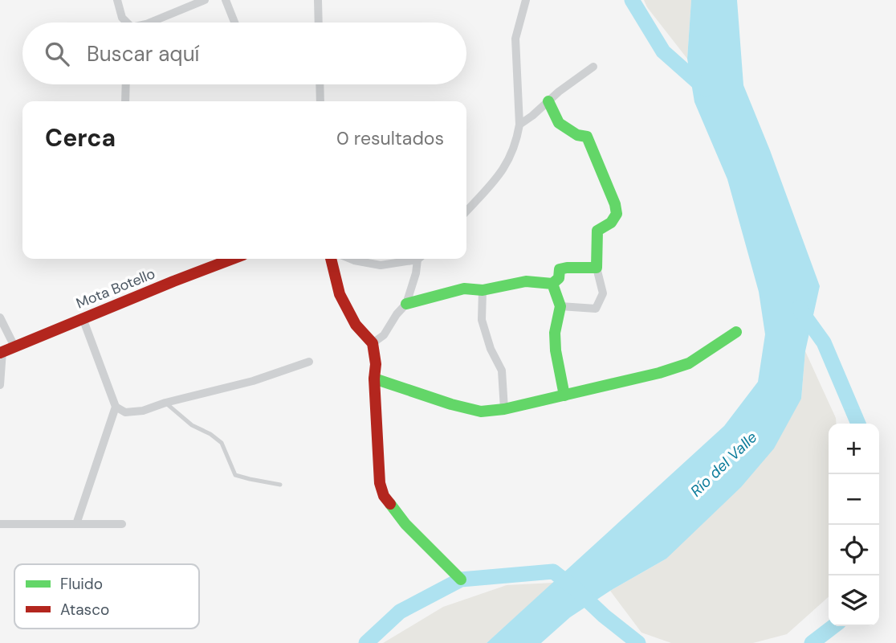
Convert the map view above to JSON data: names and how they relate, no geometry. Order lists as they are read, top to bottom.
{
  "streets": {
    "street": ["Mota Botello"]
  },
  "water": ["Río del Valle"],
  "legend": ["Fluido", "Atasco"],
  "page": {
    "search": "Buscar aquí",
    "heading": ["Cerca", "0 resultados"],
    "map_buttons": ["+", "−"]
  }
}
